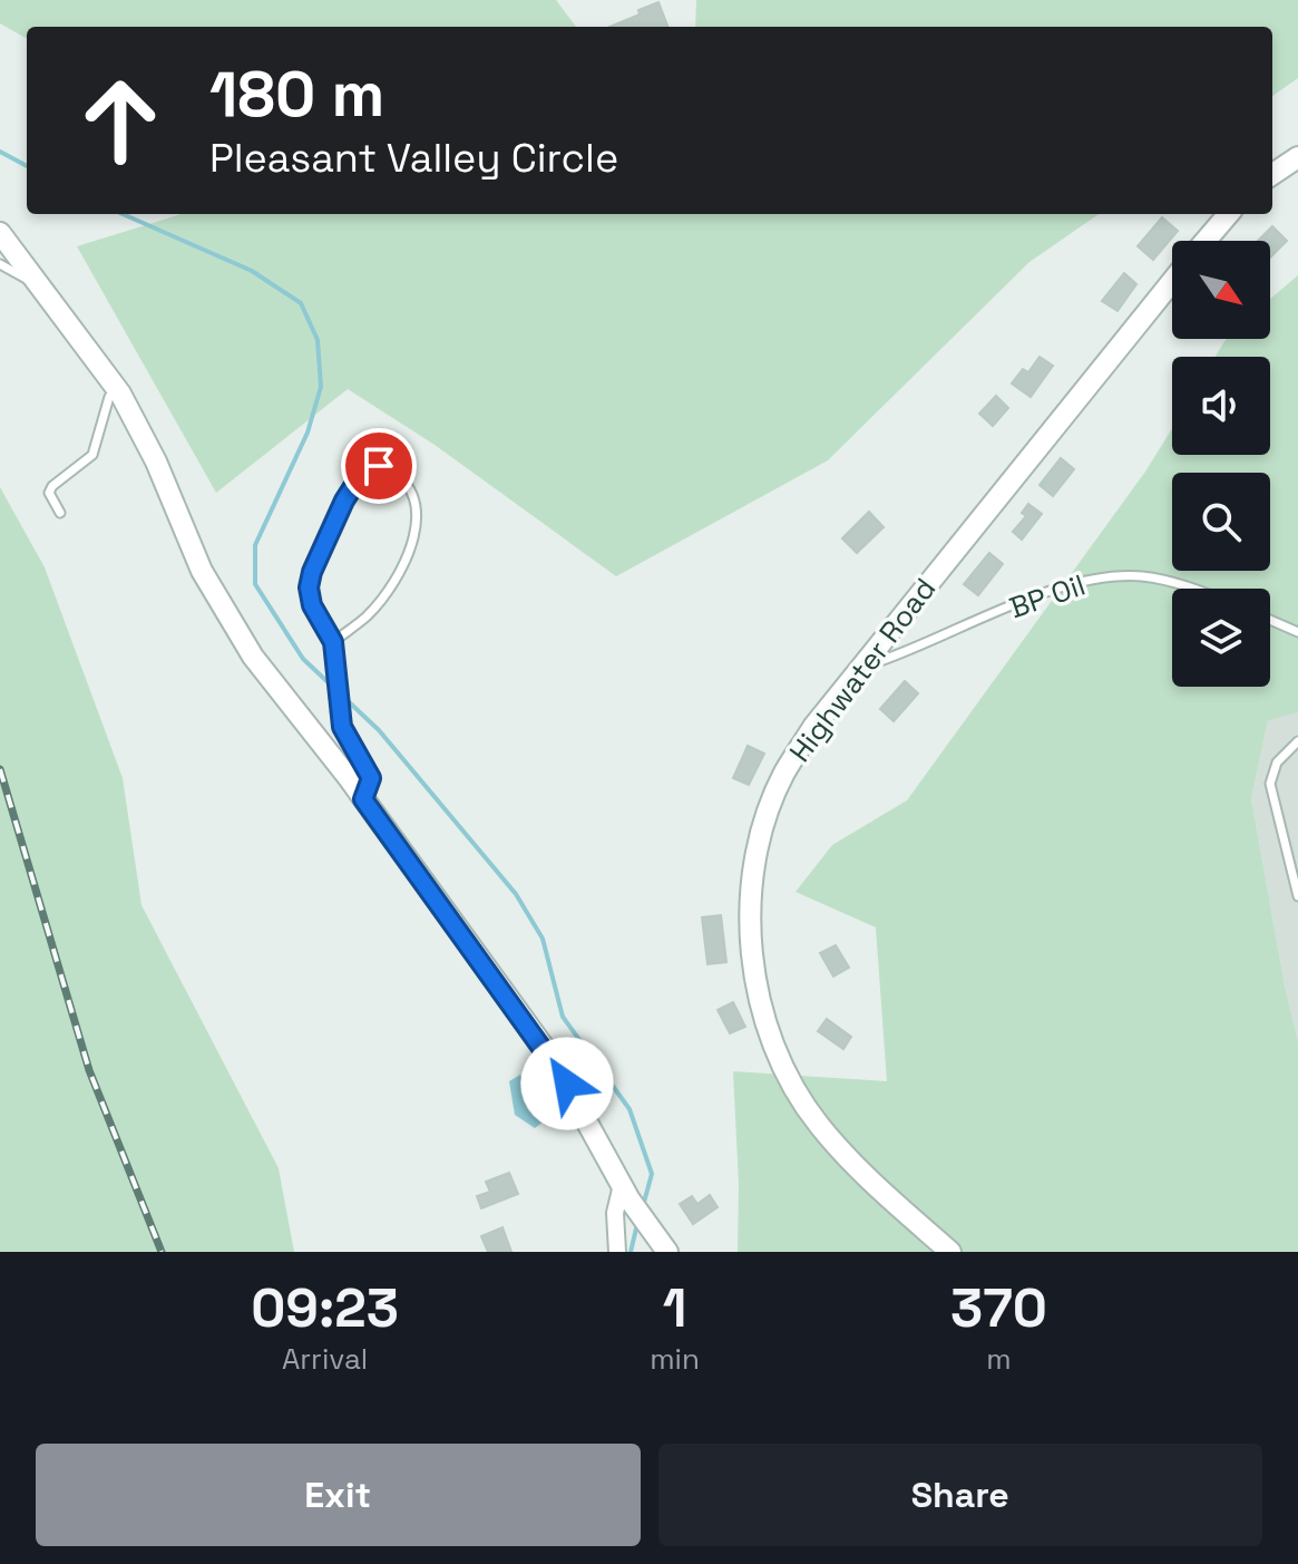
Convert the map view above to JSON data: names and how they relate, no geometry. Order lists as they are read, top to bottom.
{
  "streets": {
    "street": ["Highwater Road"],
    "lane": ["BP Oil"]
  },
  "crossings": [
    ["BP Oil", "Highwater Road"]
  ],
  "north": "bottom right",
  "page": {
    "turn": ["180 m", "Pleasant Valley Circle"],
    "eta": [
      "09:23",
      "Arrival",
      "1",
      "min",
      "370",
      "m"
    ],
    "buttons": ["Exit", "Share"]
  }
}
